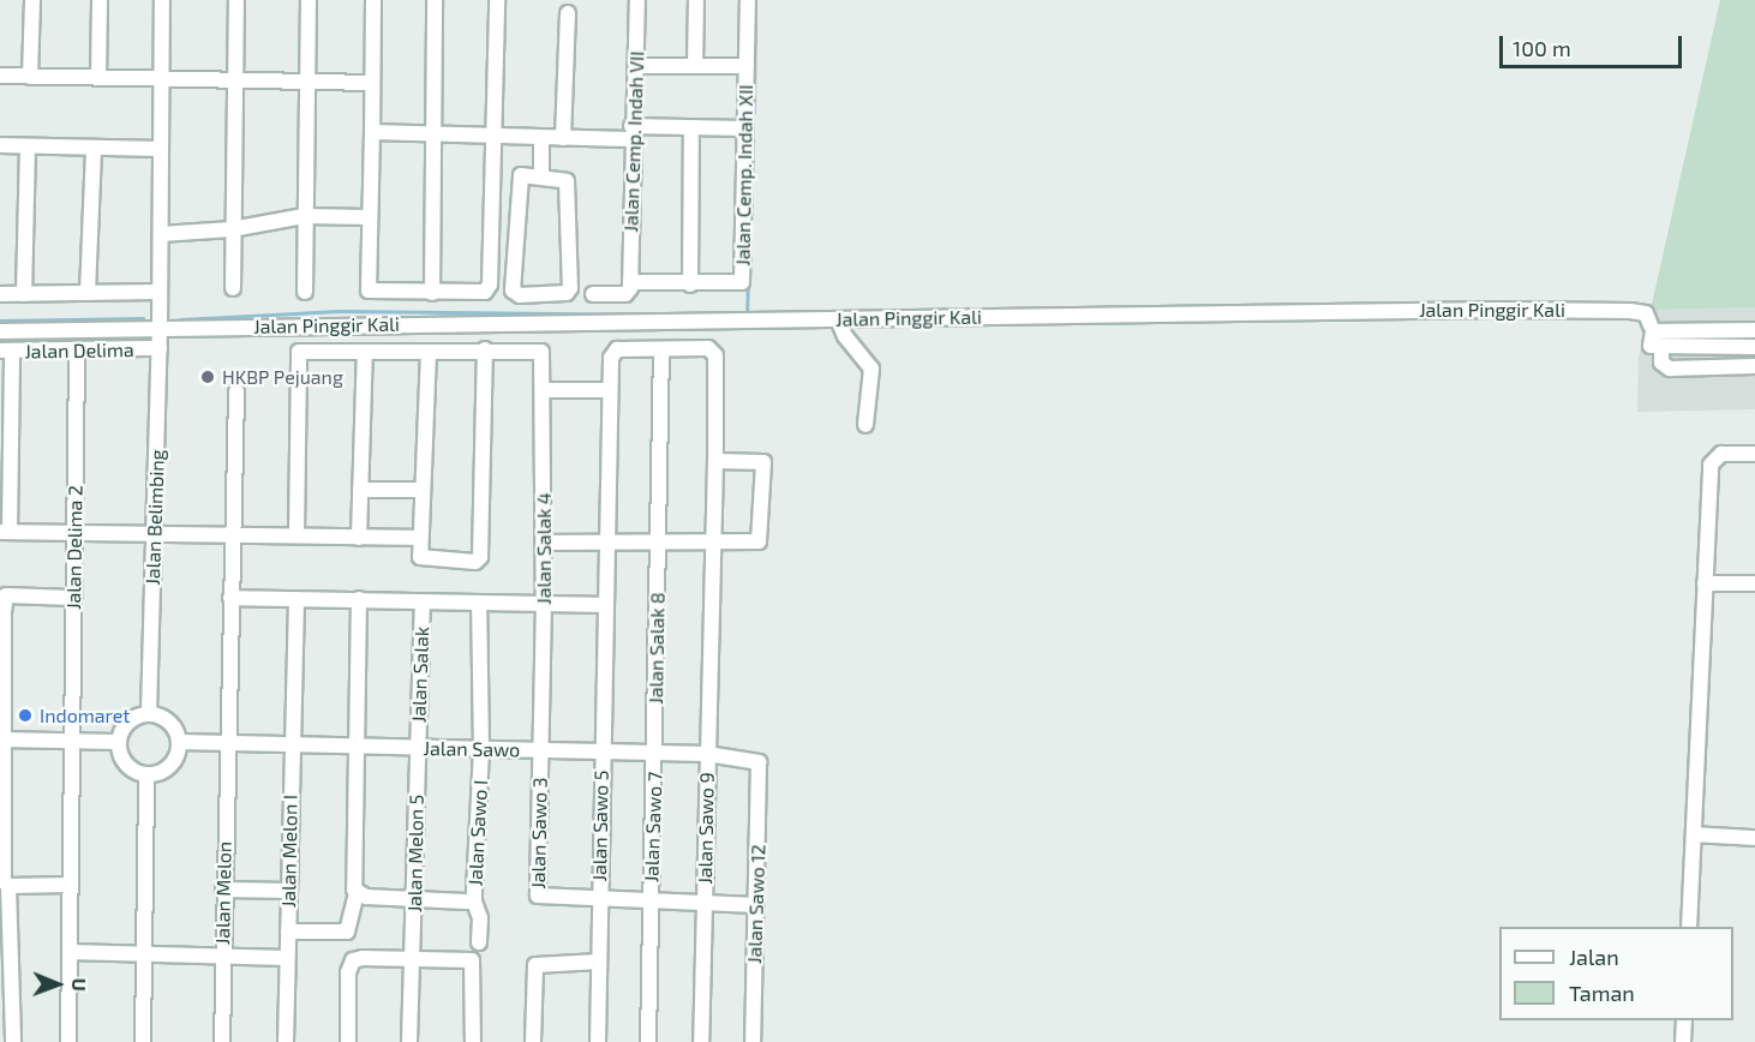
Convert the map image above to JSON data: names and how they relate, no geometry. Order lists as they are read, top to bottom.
{
  "streets": {
    "street": [
      "Jalan Cemp. Indah VII",
      "Jalan Cemp. Indah XII",
      "Jalan Pinggir Kali",
      "Jalan Delima",
      "Jalan Belimbing",
      "Jalan Delima 2",
      "Jalan Salak 4",
      "Jalan Salak 8",
      "Jalan Salak",
      "Jalan Sawo",
      "Jalan Sawo 5",
      "Jalan Sawo 7",
      "Jalan Sawo 9",
      "Jalan Sawo I",
      "Jalan Sawo 3",
      "Jalan Melon I",
      "Jalan Melon 5",
      "Jalan Melon",
      "Jalan Sawo 12"
    ]
  },
  "crossings": [
    ["Jalan Cemp. Indah VII", "Jalan Cemp. Indah XII"],
    ["Jalan Pinggir Kali", "Jalan Belimbing"],
    ["Jalan Delima", "Jalan Belimbing"],
    ["Jalan Delima", "Jalan Delima 2"],
    ["Jalan Belimbing", "Jalan Sawo"],
    ["Jalan Salak 4", "Jalan Sawo"],
    ["Jalan Salak 4", "Jalan Sawo 3"],
    ["Jalan Salak 8", "Jalan Sawo"],
    ["Jalan Salak 8", "Jalan Sawo 5"],
    ["Jalan Salak 8", "Jalan Sawo 7"],
    ["Jalan Salak 8", "Jalan Sawo 9"],
    ["Jalan Salak", "Jalan Sawo"],
    ["Jalan Salak", "Jalan Melon 5"],
    ["Jalan Sawo", "Jalan Sawo 5"],
    ["Jalan Sawo", "Jalan Sawo 7"],
    ["Jalan Sawo", "Jalan Sawo 9"],
    ["Jalan Sawo", "Jalan Sawo I"],
    ["Jalan Sawo", "Jalan Sawo 3"],
    ["Jalan Sawo", "Jalan Melon I"],
    ["Jalan Sawo", "Jalan Melon 5"],
    ["Jalan Sawo", "Jalan Melon"],
    ["Jalan Sawo", "Jalan Sawo 12"],
    ["Jalan Sawo 5", "Jalan Sawo 9"],
    ["Jalan Sawo 5", "Jalan Sawo 3"],
    ["Jalan Sawo I", "Jalan Melon 5"]
  ],
  "places": ["HKBP Pejuang", "Indomaret"],
  "legend": ["Jalan", "Taman"],
  "scale_bar": "100 m",
  "north": "right"
}
